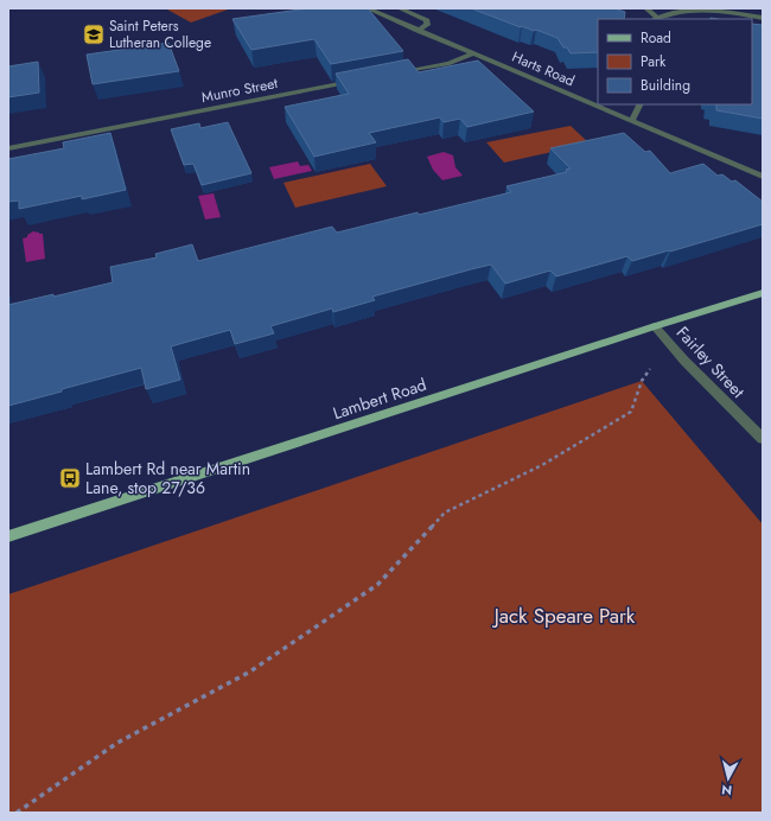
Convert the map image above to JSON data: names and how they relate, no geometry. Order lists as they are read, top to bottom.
{
  "streets": {
    "main road": ["Lambert Road"],
    "street": ["Harts Road", "Munro Street", "Fairley Street"]
  },
  "crossings": [
    ["Fairley Street", "Lambert Road"]
  ],
  "parks": ["Jack Speare Park"],
  "places": {
    "school or university": ["Saint Peters Lutheran College"],
    "bus stop": ["Lambert Rd near Martin Lane, stop 27/36"]
  },
  "legend": ["Road", "Park", "Building"],
  "north": "bottom"
}
